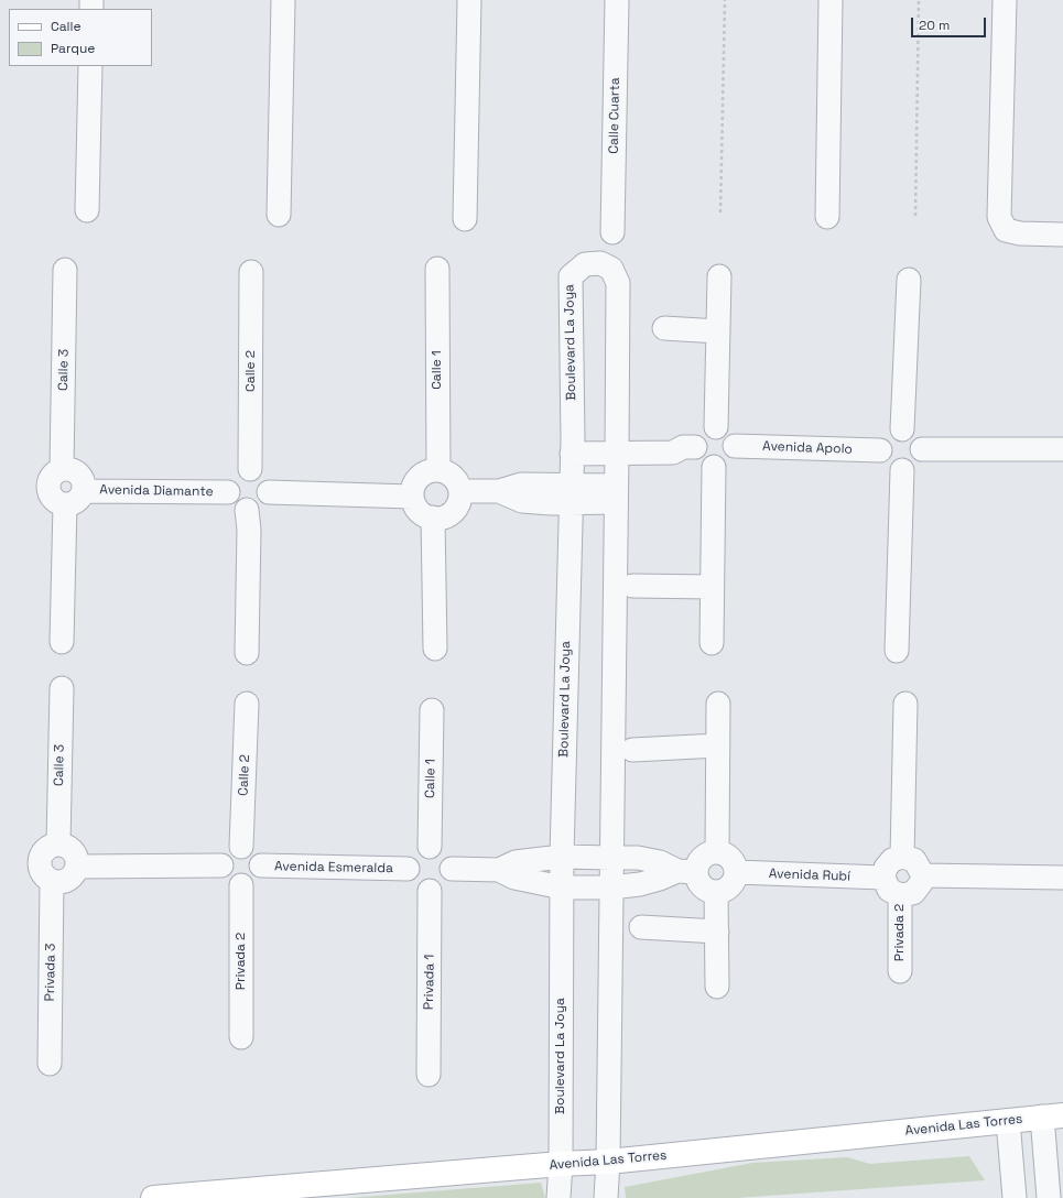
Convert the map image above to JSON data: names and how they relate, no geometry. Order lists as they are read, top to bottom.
{
  "streets": {
    "street": [
      "Calle Cuarta",
      "Boulevard La Joya",
      "Calle 3",
      "Calle 1",
      "Calle 2",
      "Avenida Apolo",
      "Avenida Diamante",
      "Avenida Esmeralda",
      "Avenida Rubí",
      "Privada 2",
      "Privada 3",
      "Privada 1",
      "Avenida Las Torres"
    ]
  },
  "crossings": [
    ["Boulevard La Joya", "Avenida Las Torres"],
    ["Calle 3", "Avenida Diamante"],
    ["Calle 3", "Privada 3"],
    ["Calle 1", "Avenida Esmeralda"],
    ["Calle 1", "Privada 1"],
    ["Calle 2", "Avenida Diamante"],
    ["Calle 2", "Avenida Esmeralda"],
    ["Calle 2", "Privada 2"],
    ["Avenida Esmeralda", "Privada 2"],
    ["Avenida Esmeralda", "Privada 1"],
    ["Avenida Rubí", "Privada 2"]
  ],
  "legend": ["Calle", "Parque"],
  "scale_bar": "20 m"
}
